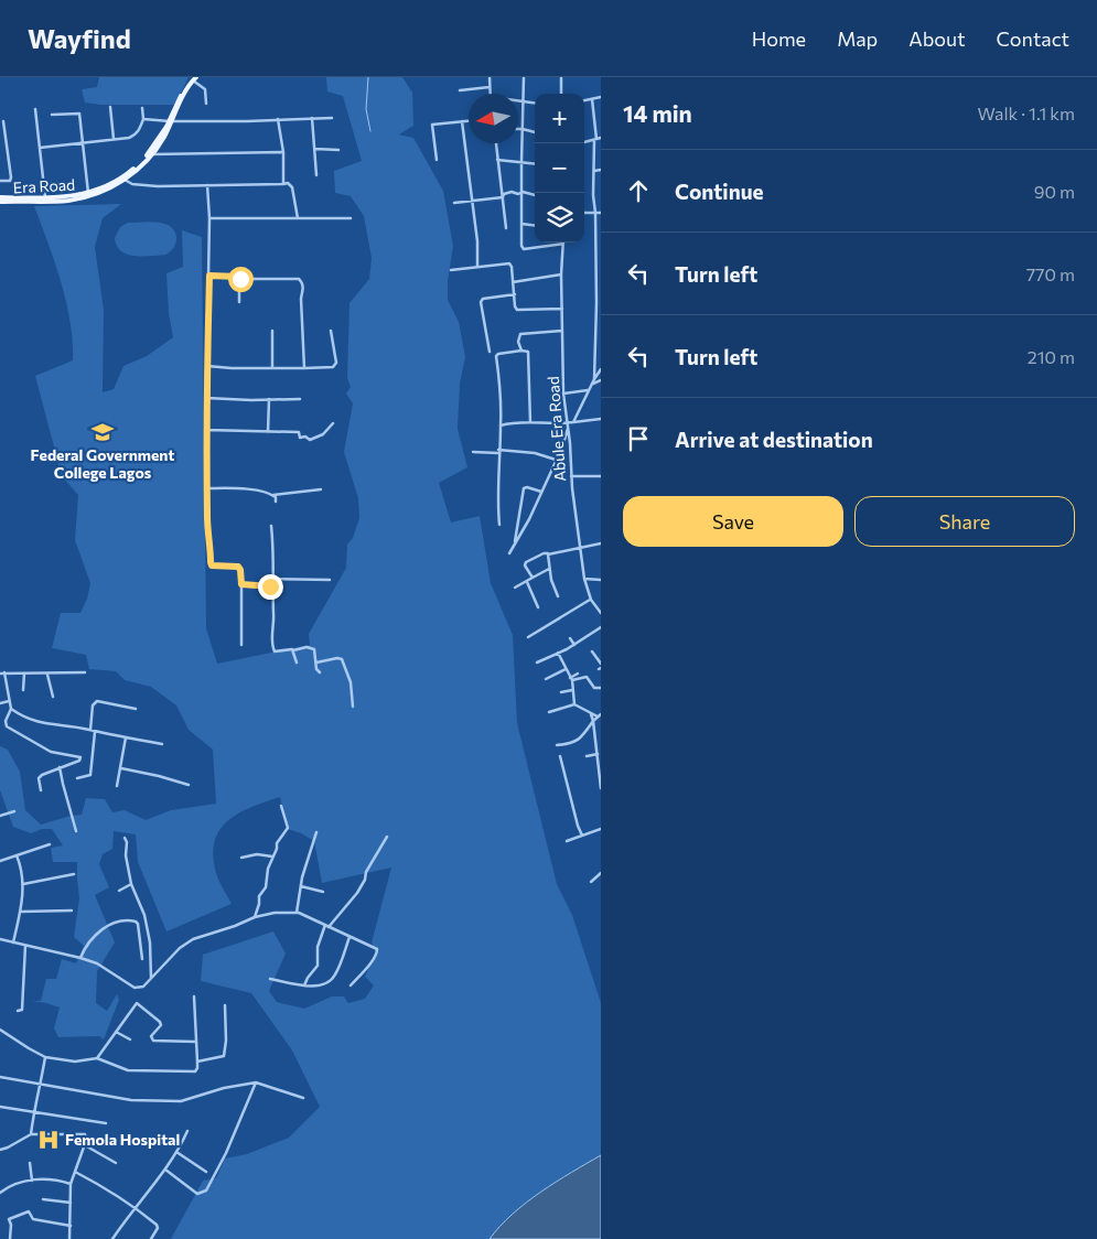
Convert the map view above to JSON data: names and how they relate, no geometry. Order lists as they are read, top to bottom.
{
  "streets": {
    "main road": ["Era Road"],
    "street": ["Abule Era Road"]
  },
  "places": {
    "school or university": ["Federal Government College Lagos"],
    "hospital": ["Femola Hospital"]
  },
  "north": "left",
  "page": {
    "header": "Wayfind",
    "nav": [
      "Home",
      "Map",
      "About",
      "Contact"
    ],
    "heading": ["14 min", "Walk · 1.1 km"],
    "map_buttons": ["+", "−"],
    "list": [
      ["Continue", "90 m"],
      ["Turn left", "770 m"],
      ["Turn left", "210 m"],
      "Arrive at destination"
    ],
    "buttons": ["Save", "Share"]
  }
}
